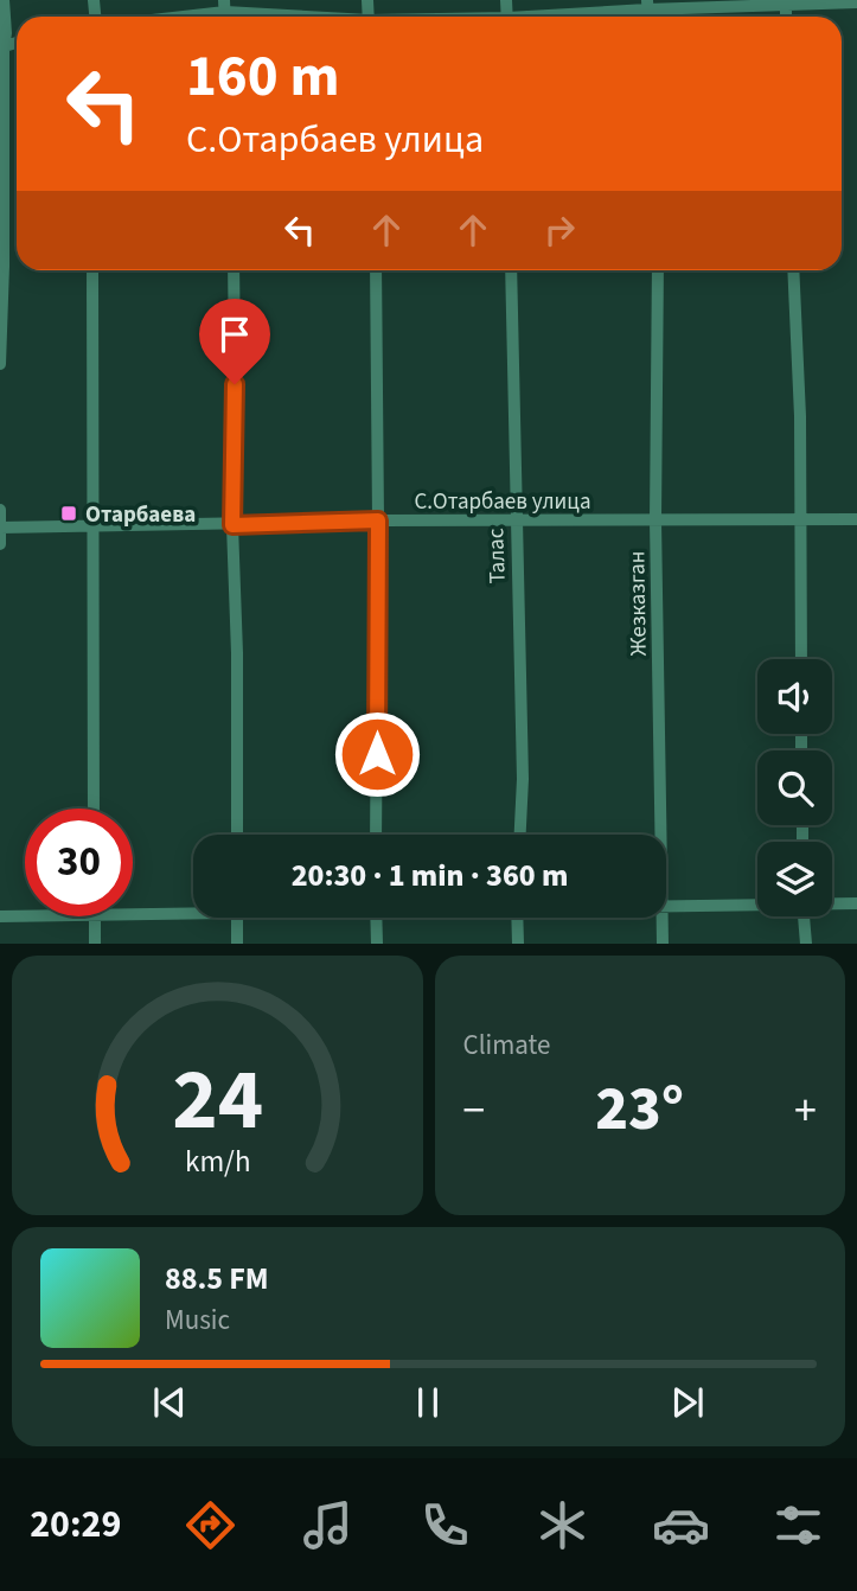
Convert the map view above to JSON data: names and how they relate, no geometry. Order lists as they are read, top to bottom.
{
  "streets": {
    "street": ["С.Отарбаев улица", "Талас", "Жезказган"]
  },
  "crossings": [
    ["С.Отарбаев улица", "Талас"],
    ["С.Отарбаев улица", "Жезказган"]
  ],
  "places": {
    "transit": ["Отарбаева"]
  },
  "page": {
    "turn": ["160 m", "С.Отарбаев улица"],
    "limit": "30",
    "trip": "20:30 · 1 min · 360 m",
    "tile": "Climate",
    "heat": ["−", "23°", "+"],
    "song": ["88.5 FM", "Music"],
    "tabs": "20:29",
    "gauge": ["24", "km/h"]
  }
}
